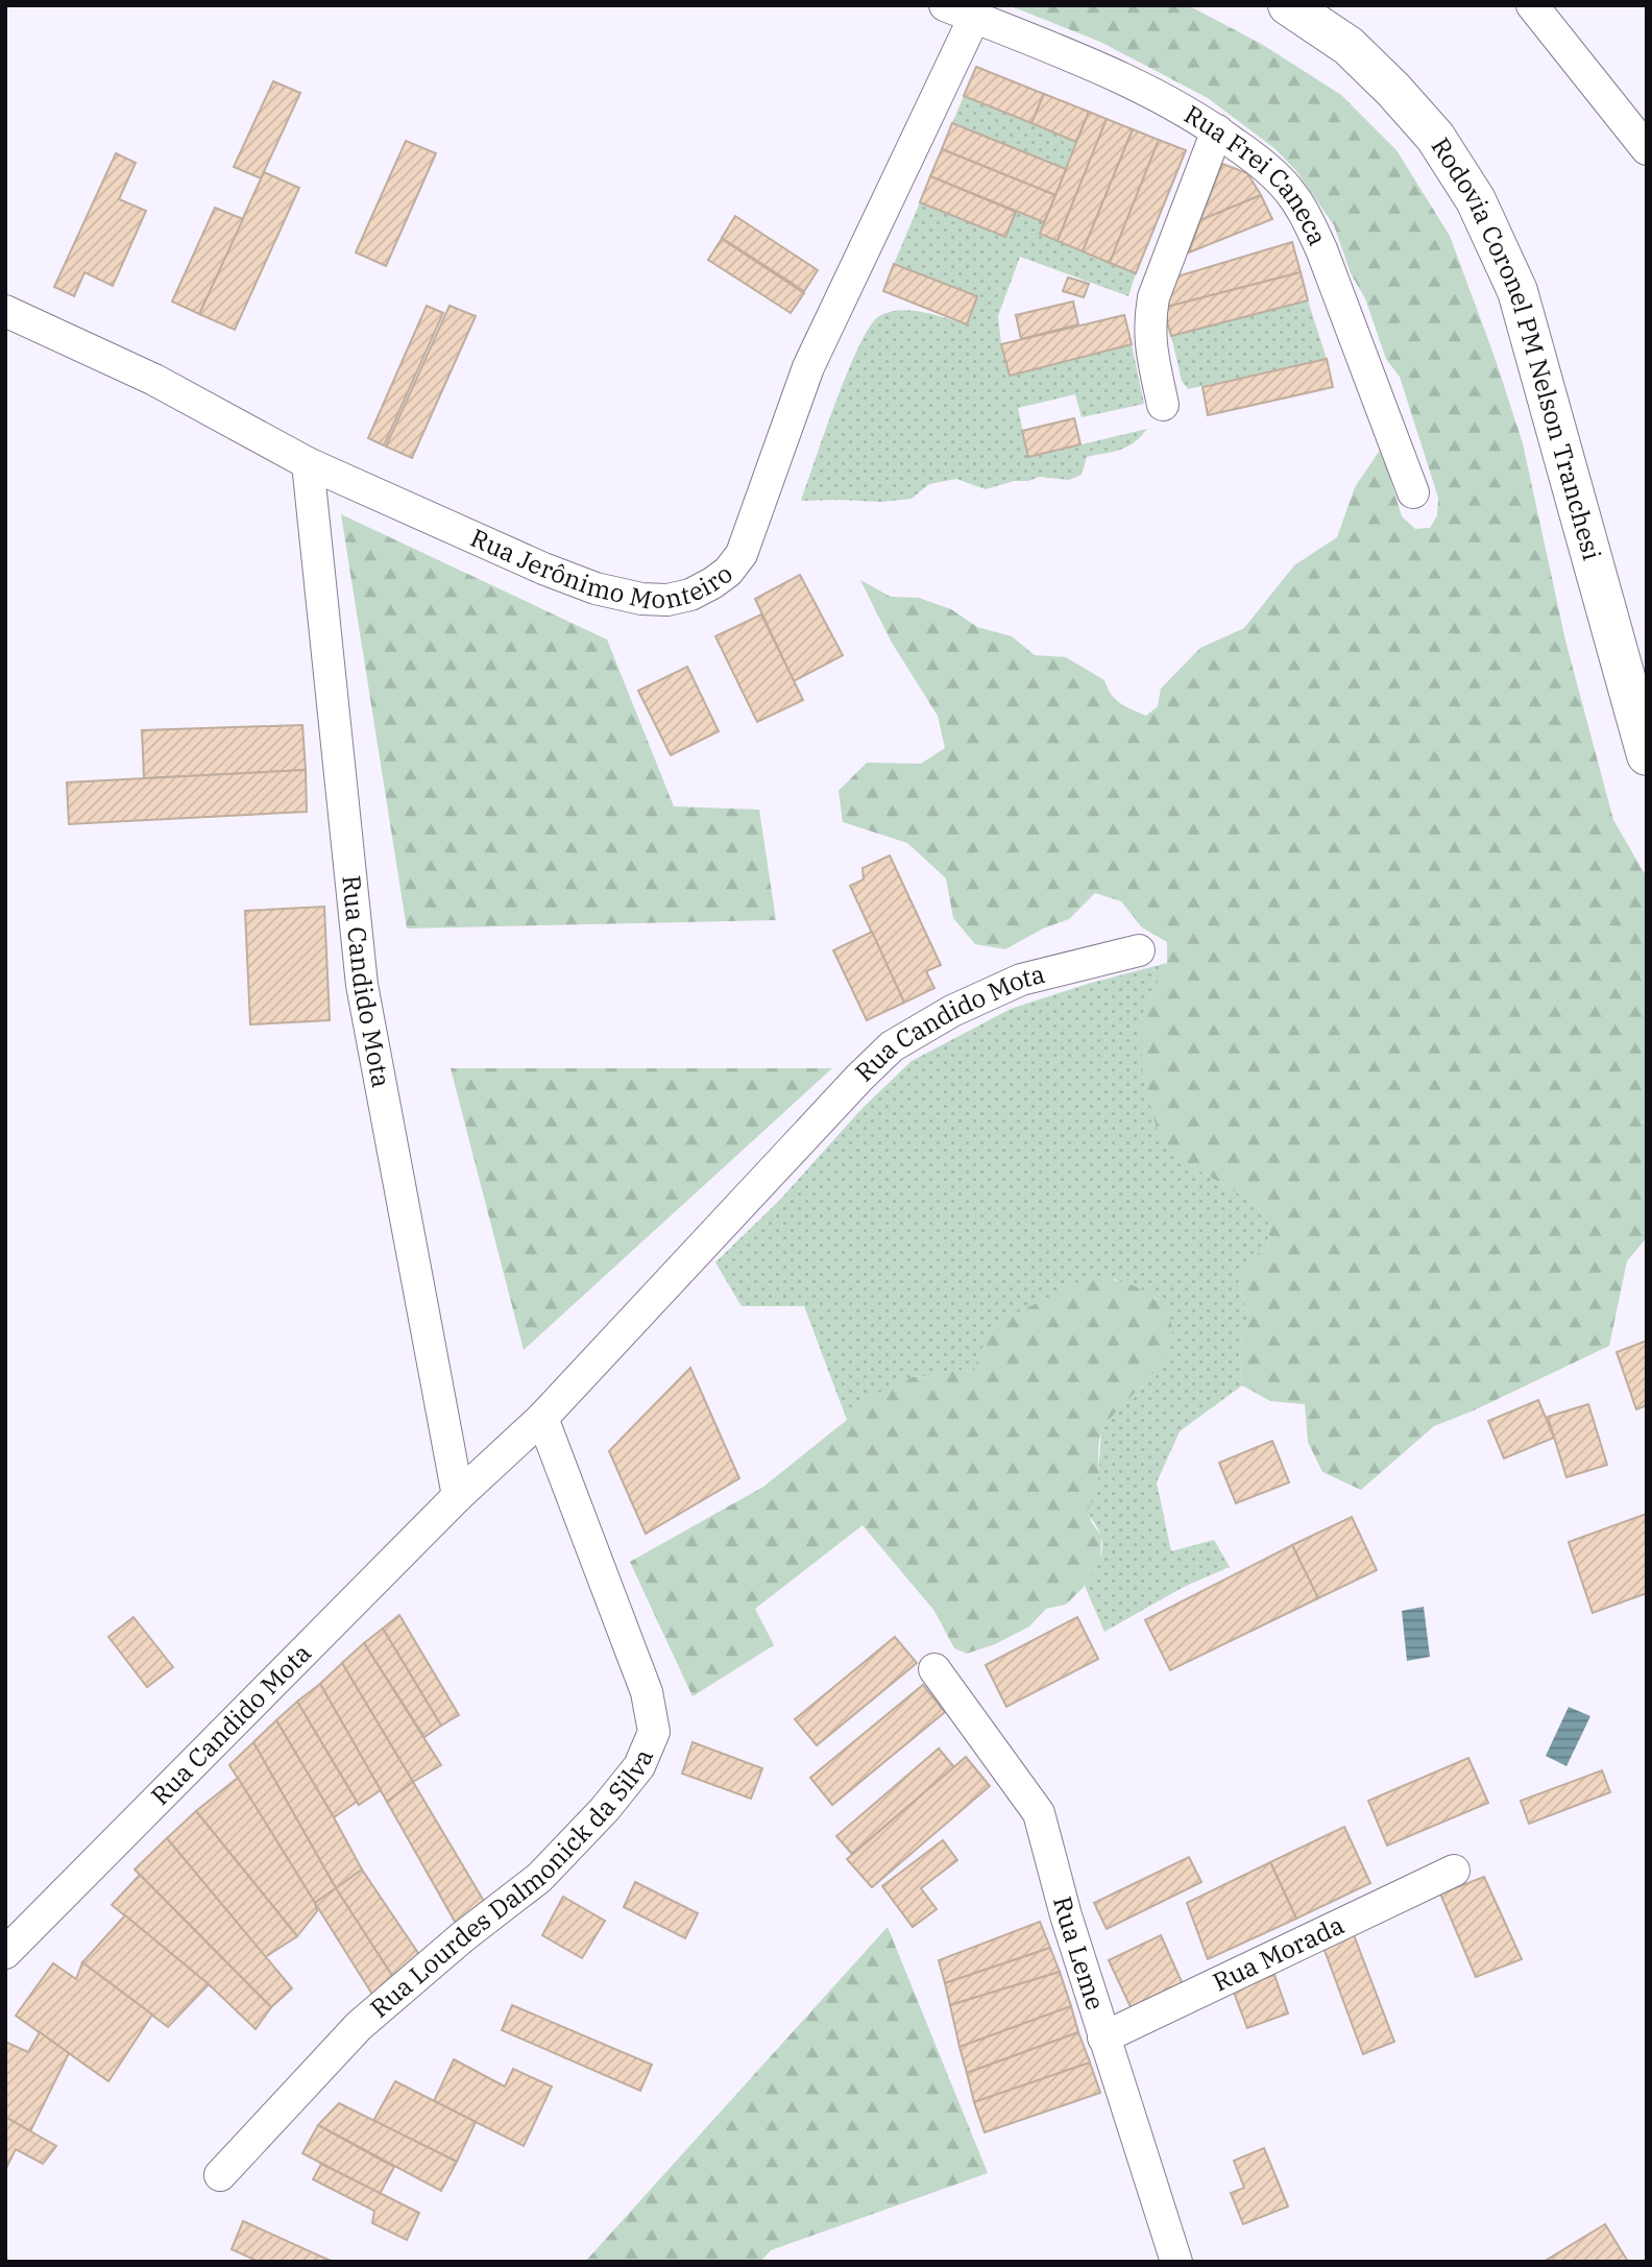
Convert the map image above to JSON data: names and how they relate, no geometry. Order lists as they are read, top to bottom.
{
  "streets": {
    "highway": ["Rodovia Coronel PM Nelson Tranchesi"],
    "street": [
      "Rua Frei Caneca",
      "Rua Jerônimo Monteiro",
      "Rua Candido Mota",
      "Rua Lourdes Dalmonick da Silva",
      "Rua Leme",
      "Rua Morada"
    ]
  },
  "crossings": [
    ["Rua Frei Caneca", "Rua Jerônimo Monteiro"],
    ["Rua Jerônimo Monteiro", "Rua Candido Mota"],
    ["Rua Candido Mota", "Rua Lourdes Dalmonick da Silva"],
    ["Rua Leme", "Rua Morada"]
  ]
}
